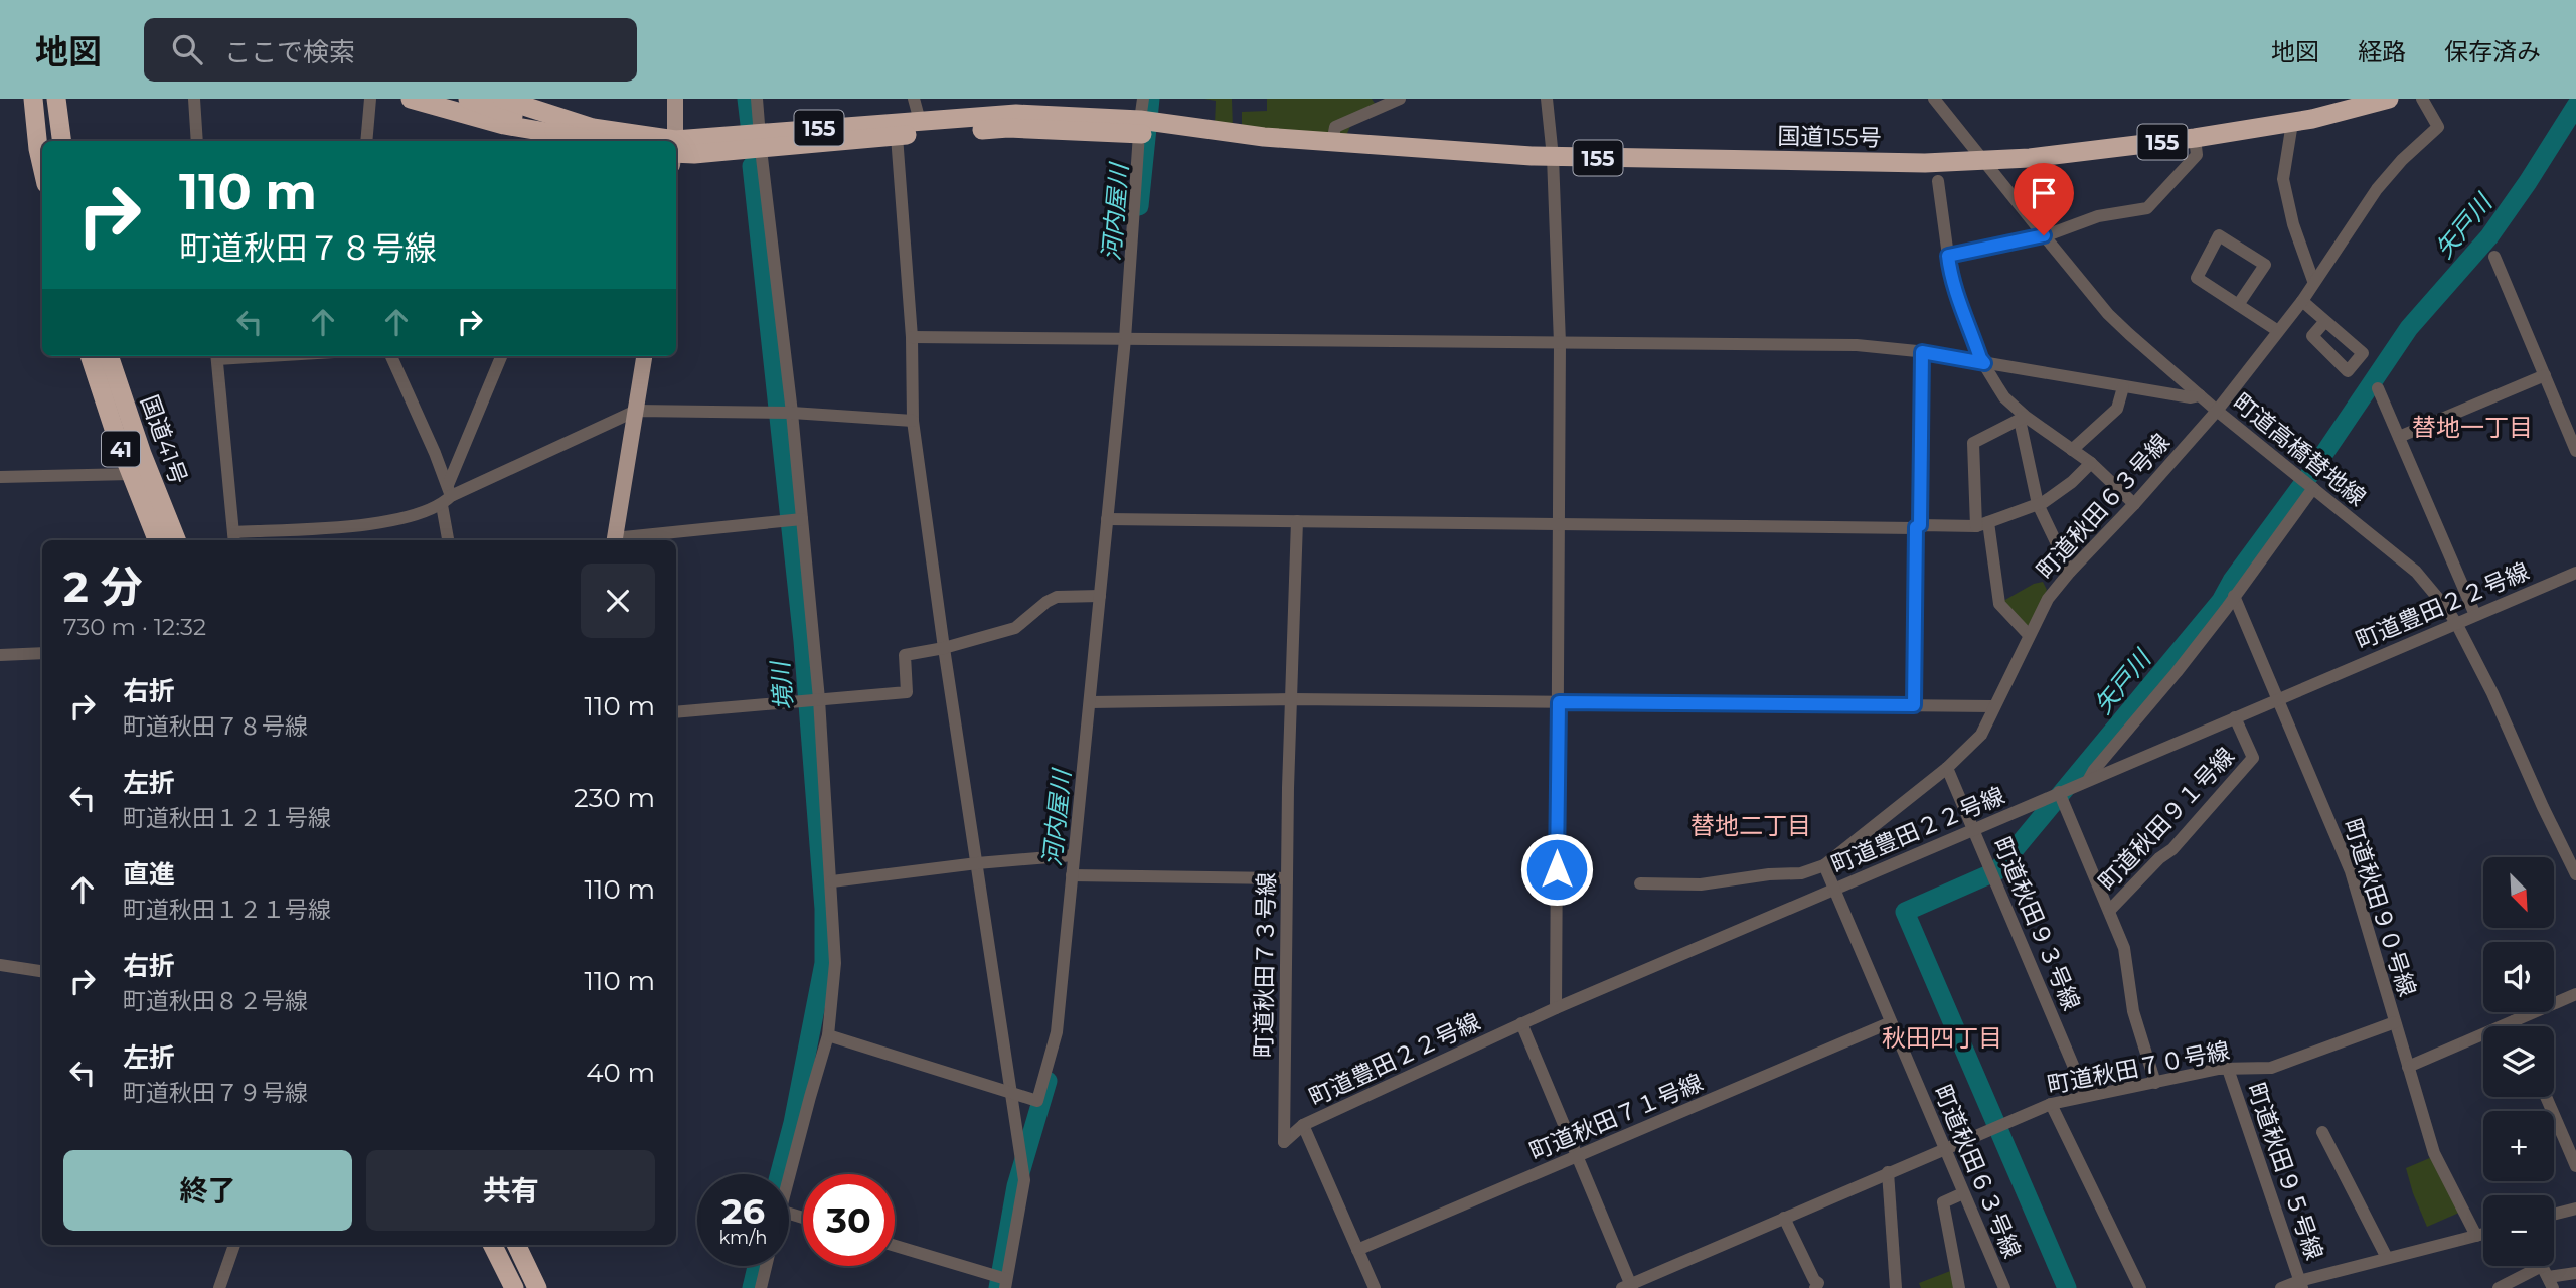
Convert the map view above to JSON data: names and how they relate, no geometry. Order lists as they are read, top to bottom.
{
  "streets": {
    "highway": [
      "155",
      "国道155号",
      "国道41号",
      "41"
    ],
    "street": [
      "町道高橋替地線",
      "町道秋田６３号線",
      "町道豊田２２号線",
      "町道秋田９１号線",
      "町道秋田９０号線",
      "町道秋田９３号線",
      "町道秋田７３号線",
      "町道秋田７０号線",
      "町道秋田７１号線",
      "町道秋田９５号線"
    ]
  },
  "crossings": [
    ["国道155号", "町道高橋替地線"],
    ["町道高橋替地線", "町道秋田６３号線"],
    ["町道高橋替地線", "町道豊田２２号線"],
    ["町道秋田６３号線", "町道豊田２２号線"],
    ["町道秋田６３号線", "町道秋田９３号線"],
    ["町道秋田６３号線", "町道秋田７０号線"],
    ["町道秋田６３号線", "町道秋田７１号線"],
    ["町道豊田２２号線", "町道秋田９１号線"],
    ["町道豊田２２号線", "町道秋田９０号線"],
    ["町道豊田２２号線", "町道秋田９３号線"],
    ["町道豊田２２号線", "町道秋田７３号線"],
    ["町道秋田９０号線", "町道秋田７０号線"],
    ["町道秋田９３号線", "町道秋田７０号線"],
    ["町道秋田７０号線", "町道秋田９５号線"]
  ],
  "districts": ["替地一丁目", "替地二丁目", "秋田四丁目"],
  "water": ["河内屋川", "矢戸川", "境川"],
  "north": "bottom right",
  "page": {
    "header": "地図",
    "search": "ここで検索",
    "nav": ["地図", "経路", "保存済み"],
    "turn": ["110 m", "町道秋田７８号線"],
    "heading": ["2 分", "730 m · 12:32"],
    "list": [
      {
        "name": "右折",
        "note": "町道秋田７８号線",
        "value": "110 m"
      },
      {
        "name": "左折",
        "note": "町道秋田１２１号線",
        "value": "230 m"
      },
      {
        "name": "直進",
        "note": "町道秋田１２１号線",
        "value": "110 m"
      },
      {
        "name": "右折",
        "note": "町道秋田８２号線",
        "value": "110 m"
      },
      {
        "name": "左折",
        "note": "町道秋田７９号線",
        "value": "40 m"
      }
    ],
    "map_buttons": ["+", "−"],
    "buttons": ["終了", "共有"],
    "speed": "26 km/h",
    "limit": "30"
  }
}
